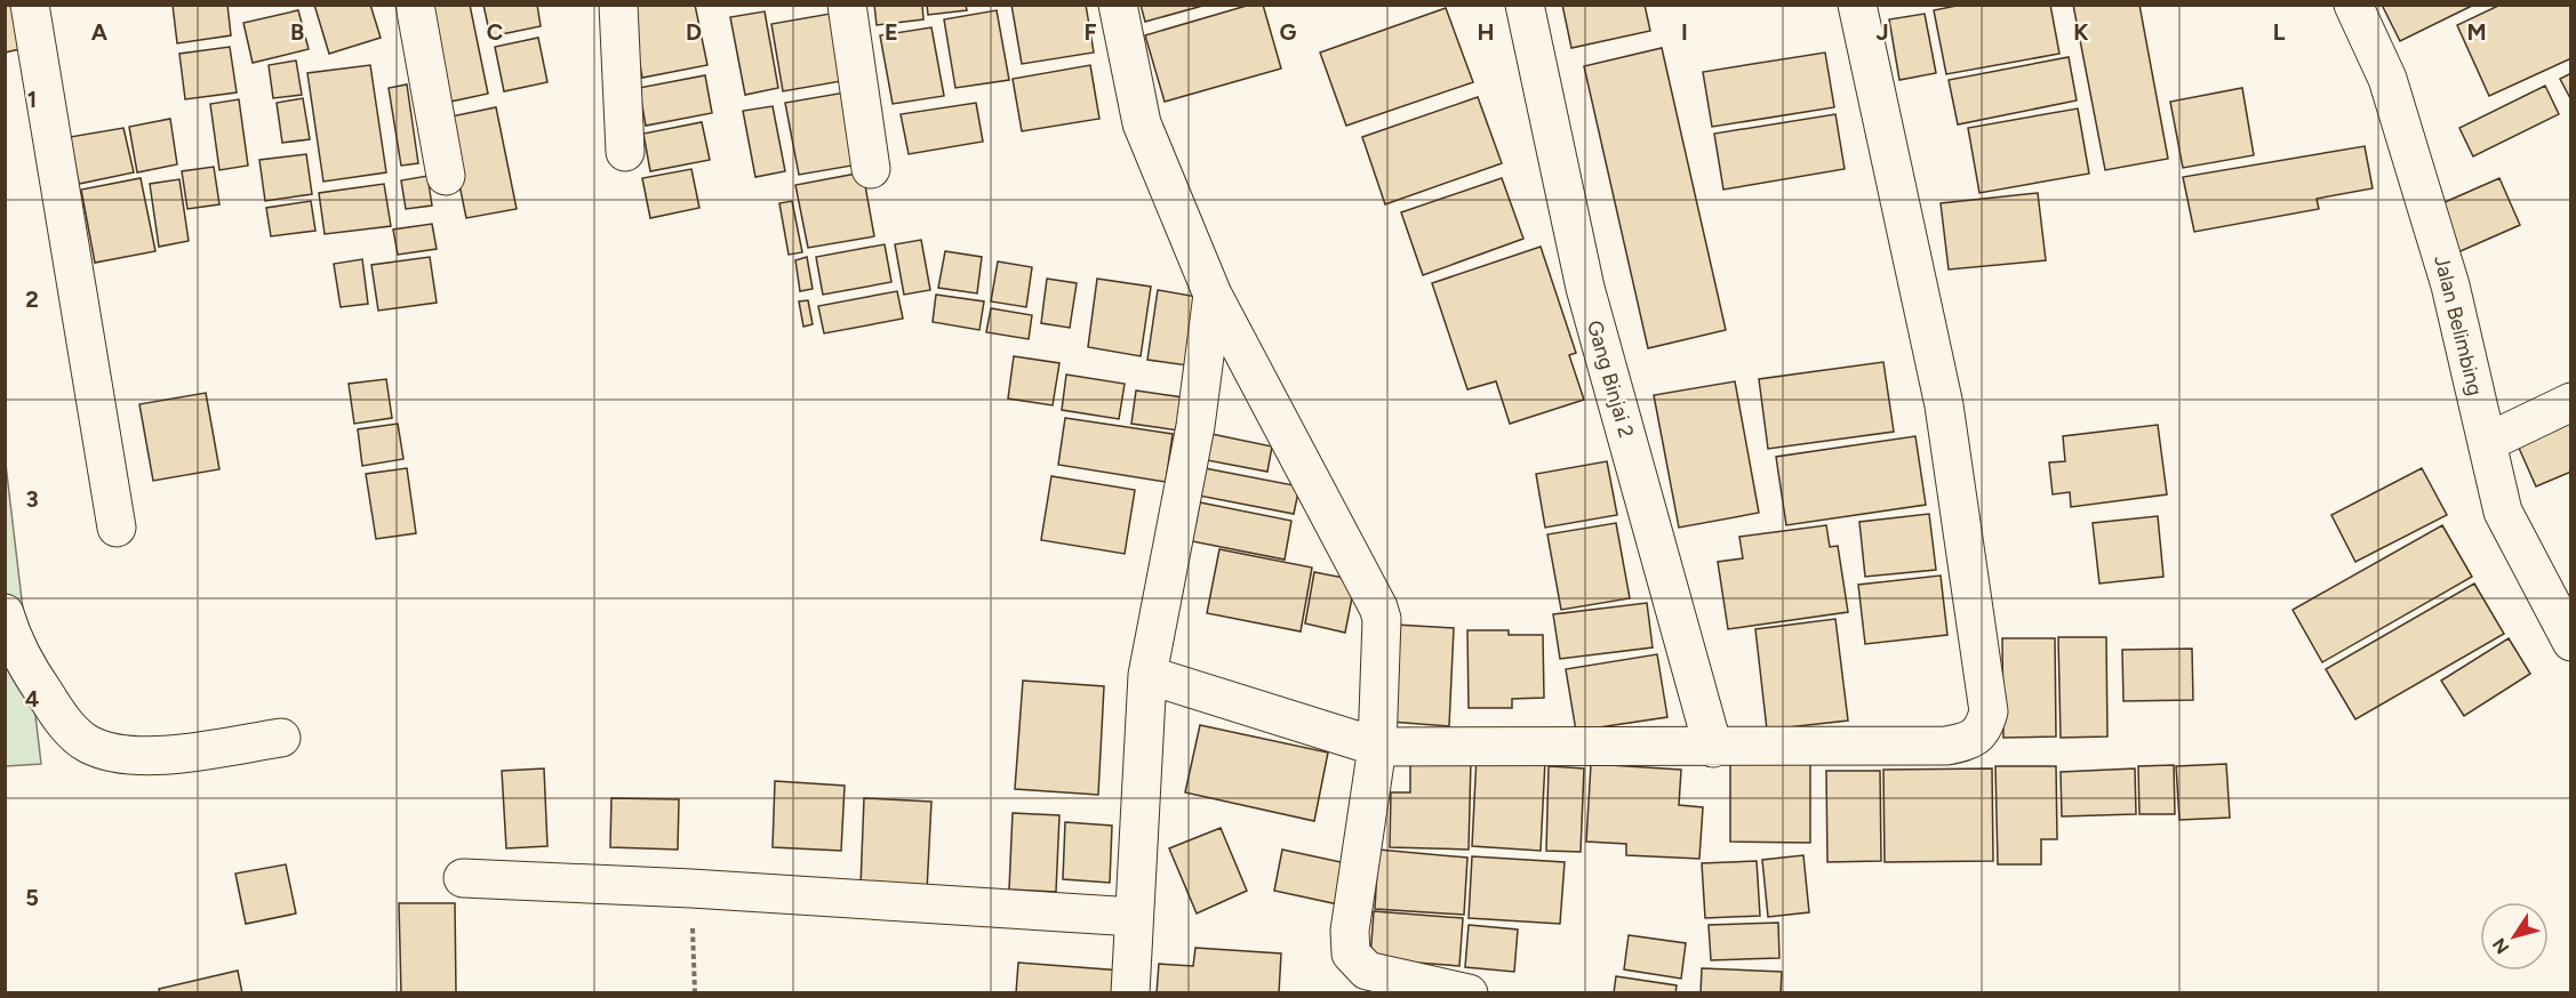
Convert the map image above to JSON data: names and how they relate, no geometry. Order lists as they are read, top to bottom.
{
  "streets": {
    "street": ["Jalan Belimbing", "Gang Binjai 2"]
  },
  "north": "bottom left",
  "grid": {
    "columns": [
      "A",
      "B",
      "C",
      "D",
      "E",
      "F",
      "G",
      "H",
      "I",
      "J",
      "K",
      "L",
      "M"
    ],
    "rows": [
      "1",
      "2",
      "3",
      "4",
      "5"
    ]
  }
}
